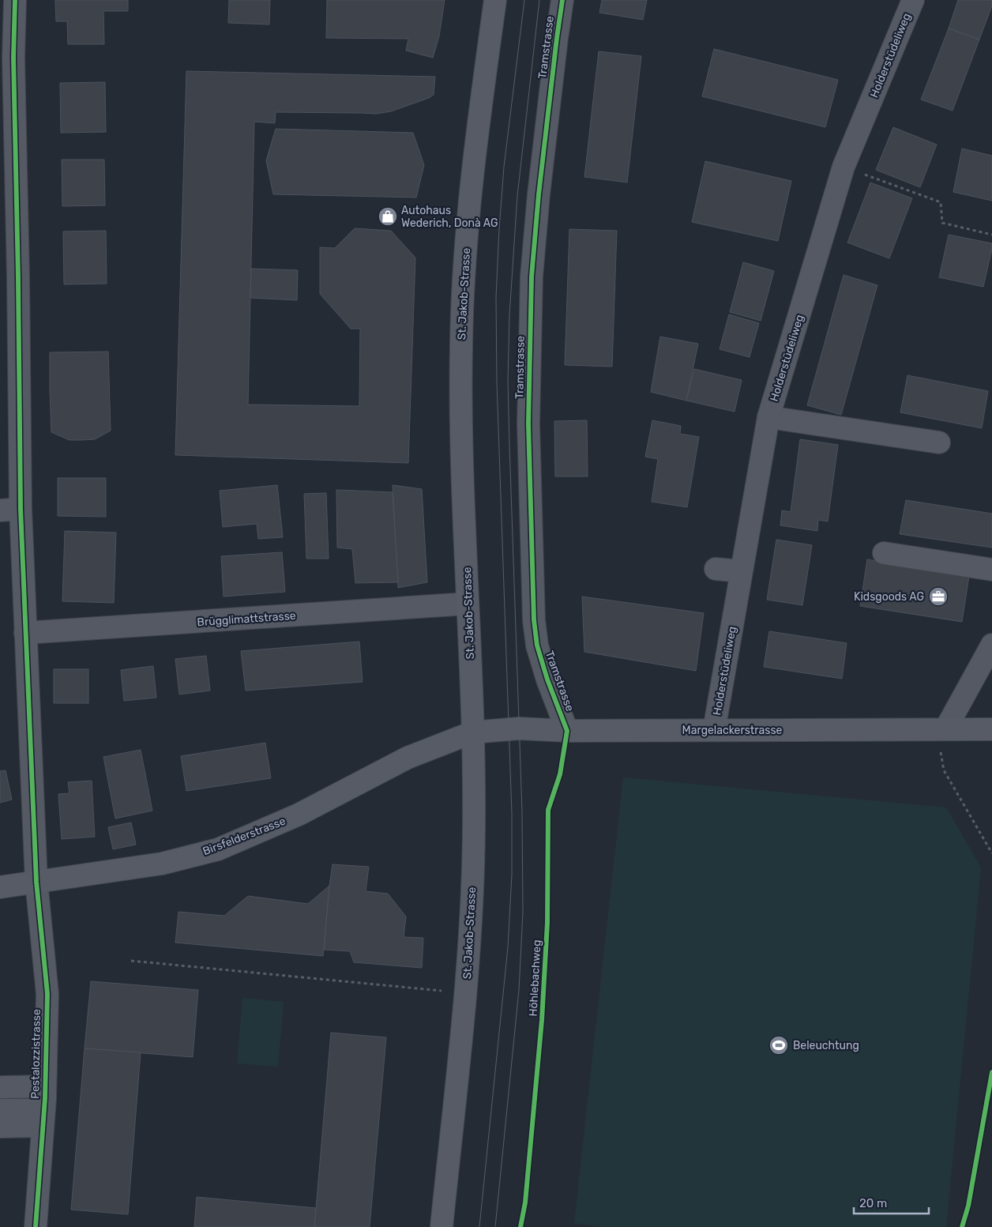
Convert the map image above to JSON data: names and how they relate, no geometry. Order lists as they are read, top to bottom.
{
  "streets": {
    "main road": ["St. Jakob-Strasse", "Margelackerstrasse", "Birsfelderstrasse"],
    "street": [
      "Tramstrasse",
      "Holderstüdeliweg",
      "Brügglimattstrasse",
      "Pestalozzistrasse"
    ],
    "cycle path": ["Höhlebachweg"]
  },
  "crossings": [
    ["Tramstrasse", "Margelackerstrasse"],
    ["Holderstüdeliweg", "Margelackerstrasse"],
    ["St. Jakob-Strasse", "Brügglimattstrasse"],
    ["St. Jakob-Strasse", "Margelackerstrasse"],
    ["St. Jakob-Strasse", "Birsfelderstrasse"],
    ["Brügglimattstrasse", "Pestalozzistrasse"],
    ["Margelackerstrasse", "Birsfelderstrasse"],
    ["Birsfelderstrasse", "Pestalozzistrasse"]
  ],
  "places": {
    "shop": ["Autohaus Wederich, Donà AG"],
    "office": ["Kidsgoods AG"],
    "sports": ["Beleuchtung"]
  },
  "scale_bar": "20 m"
}
